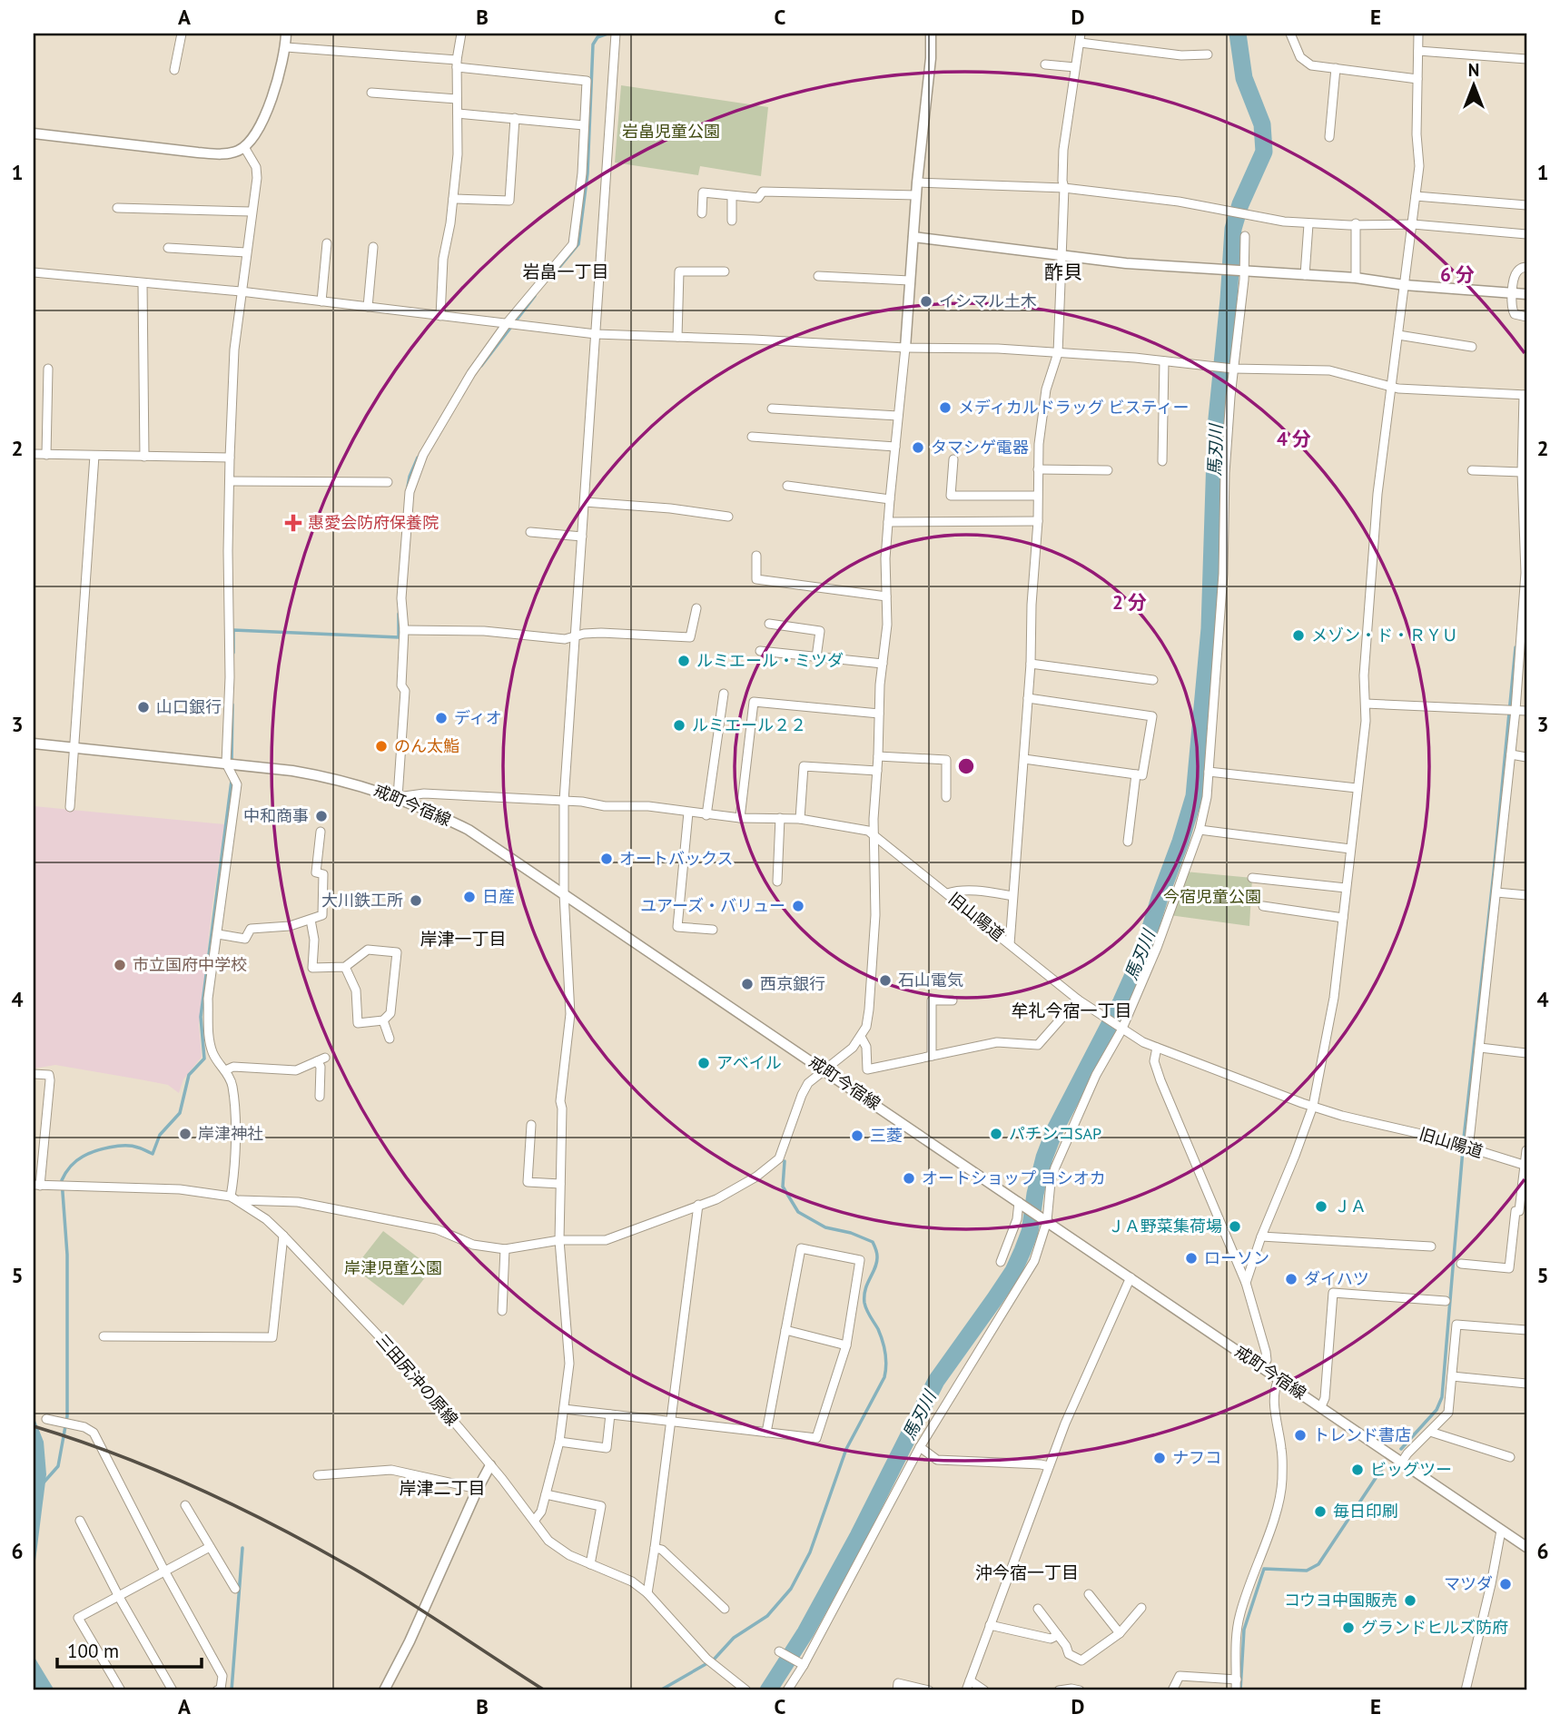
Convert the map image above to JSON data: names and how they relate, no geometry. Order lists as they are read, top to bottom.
{
  "streets": {
    "street": ["戒町今宿線", "旧山陽道", "三田尻沖の原線"]
  },
  "crossings": [
    ["戒町今宿線", "旧山陽道"]
  ],
  "districts": [
    "岩畠一丁目",
    "酢貝",
    "岸津一丁目",
    "牟礼今宿一丁目",
    "岸津二丁目",
    "沖今宿一丁目"
  ],
  "water": ["馬刃川"],
  "parks": ["岩畠児童公園", "今宿児童公園", "岸津児童公園"],
  "places": {
    "other": [
      "イシマル土木",
      "メディカルドラッグ ビスティー",
      "タマシゲ電器",
      "メゾン・ド・ＲＹＵ",
      "ルミエール・ミツダ",
      "山口銀行",
      "ディオ",
      "ルミエール２２",
      "のん太鮨",
      "中和商事",
      "オートバックス",
      "日産",
      "大川鉄工所",
      "ユアーズ・バリュー",
      "市立国府中学校",
      "石山電気",
      "西京銀行",
      "アベイル",
      "岸津神社",
      "パチンコSAP",
      "三菱",
      "オートショップ ヨシオカ",
      "ＪＡ",
      "ＪＡ野菜集荷場",
      "ローソン",
      "ダイハツ",
      "トレンド書店",
      "ナフコ",
      "ビッグツー",
      "毎日印刷",
      "マツダ",
      "コウヨ中国販売",
      "グランドヒルズ防府"
    ],
    "health": ["惠愛会防府保養院"]
  },
  "scale_bar": "100 m",
  "north": "top",
  "grid": {
    "columns": [
      "A",
      "B",
      "C",
      "D",
      "E"
    ],
    "rows": [
      "1",
      "2",
      "3",
      "4",
      "5",
      "6"
    ]
  },
  "rings": ["6 分", "4 分", "2 分"]
}
